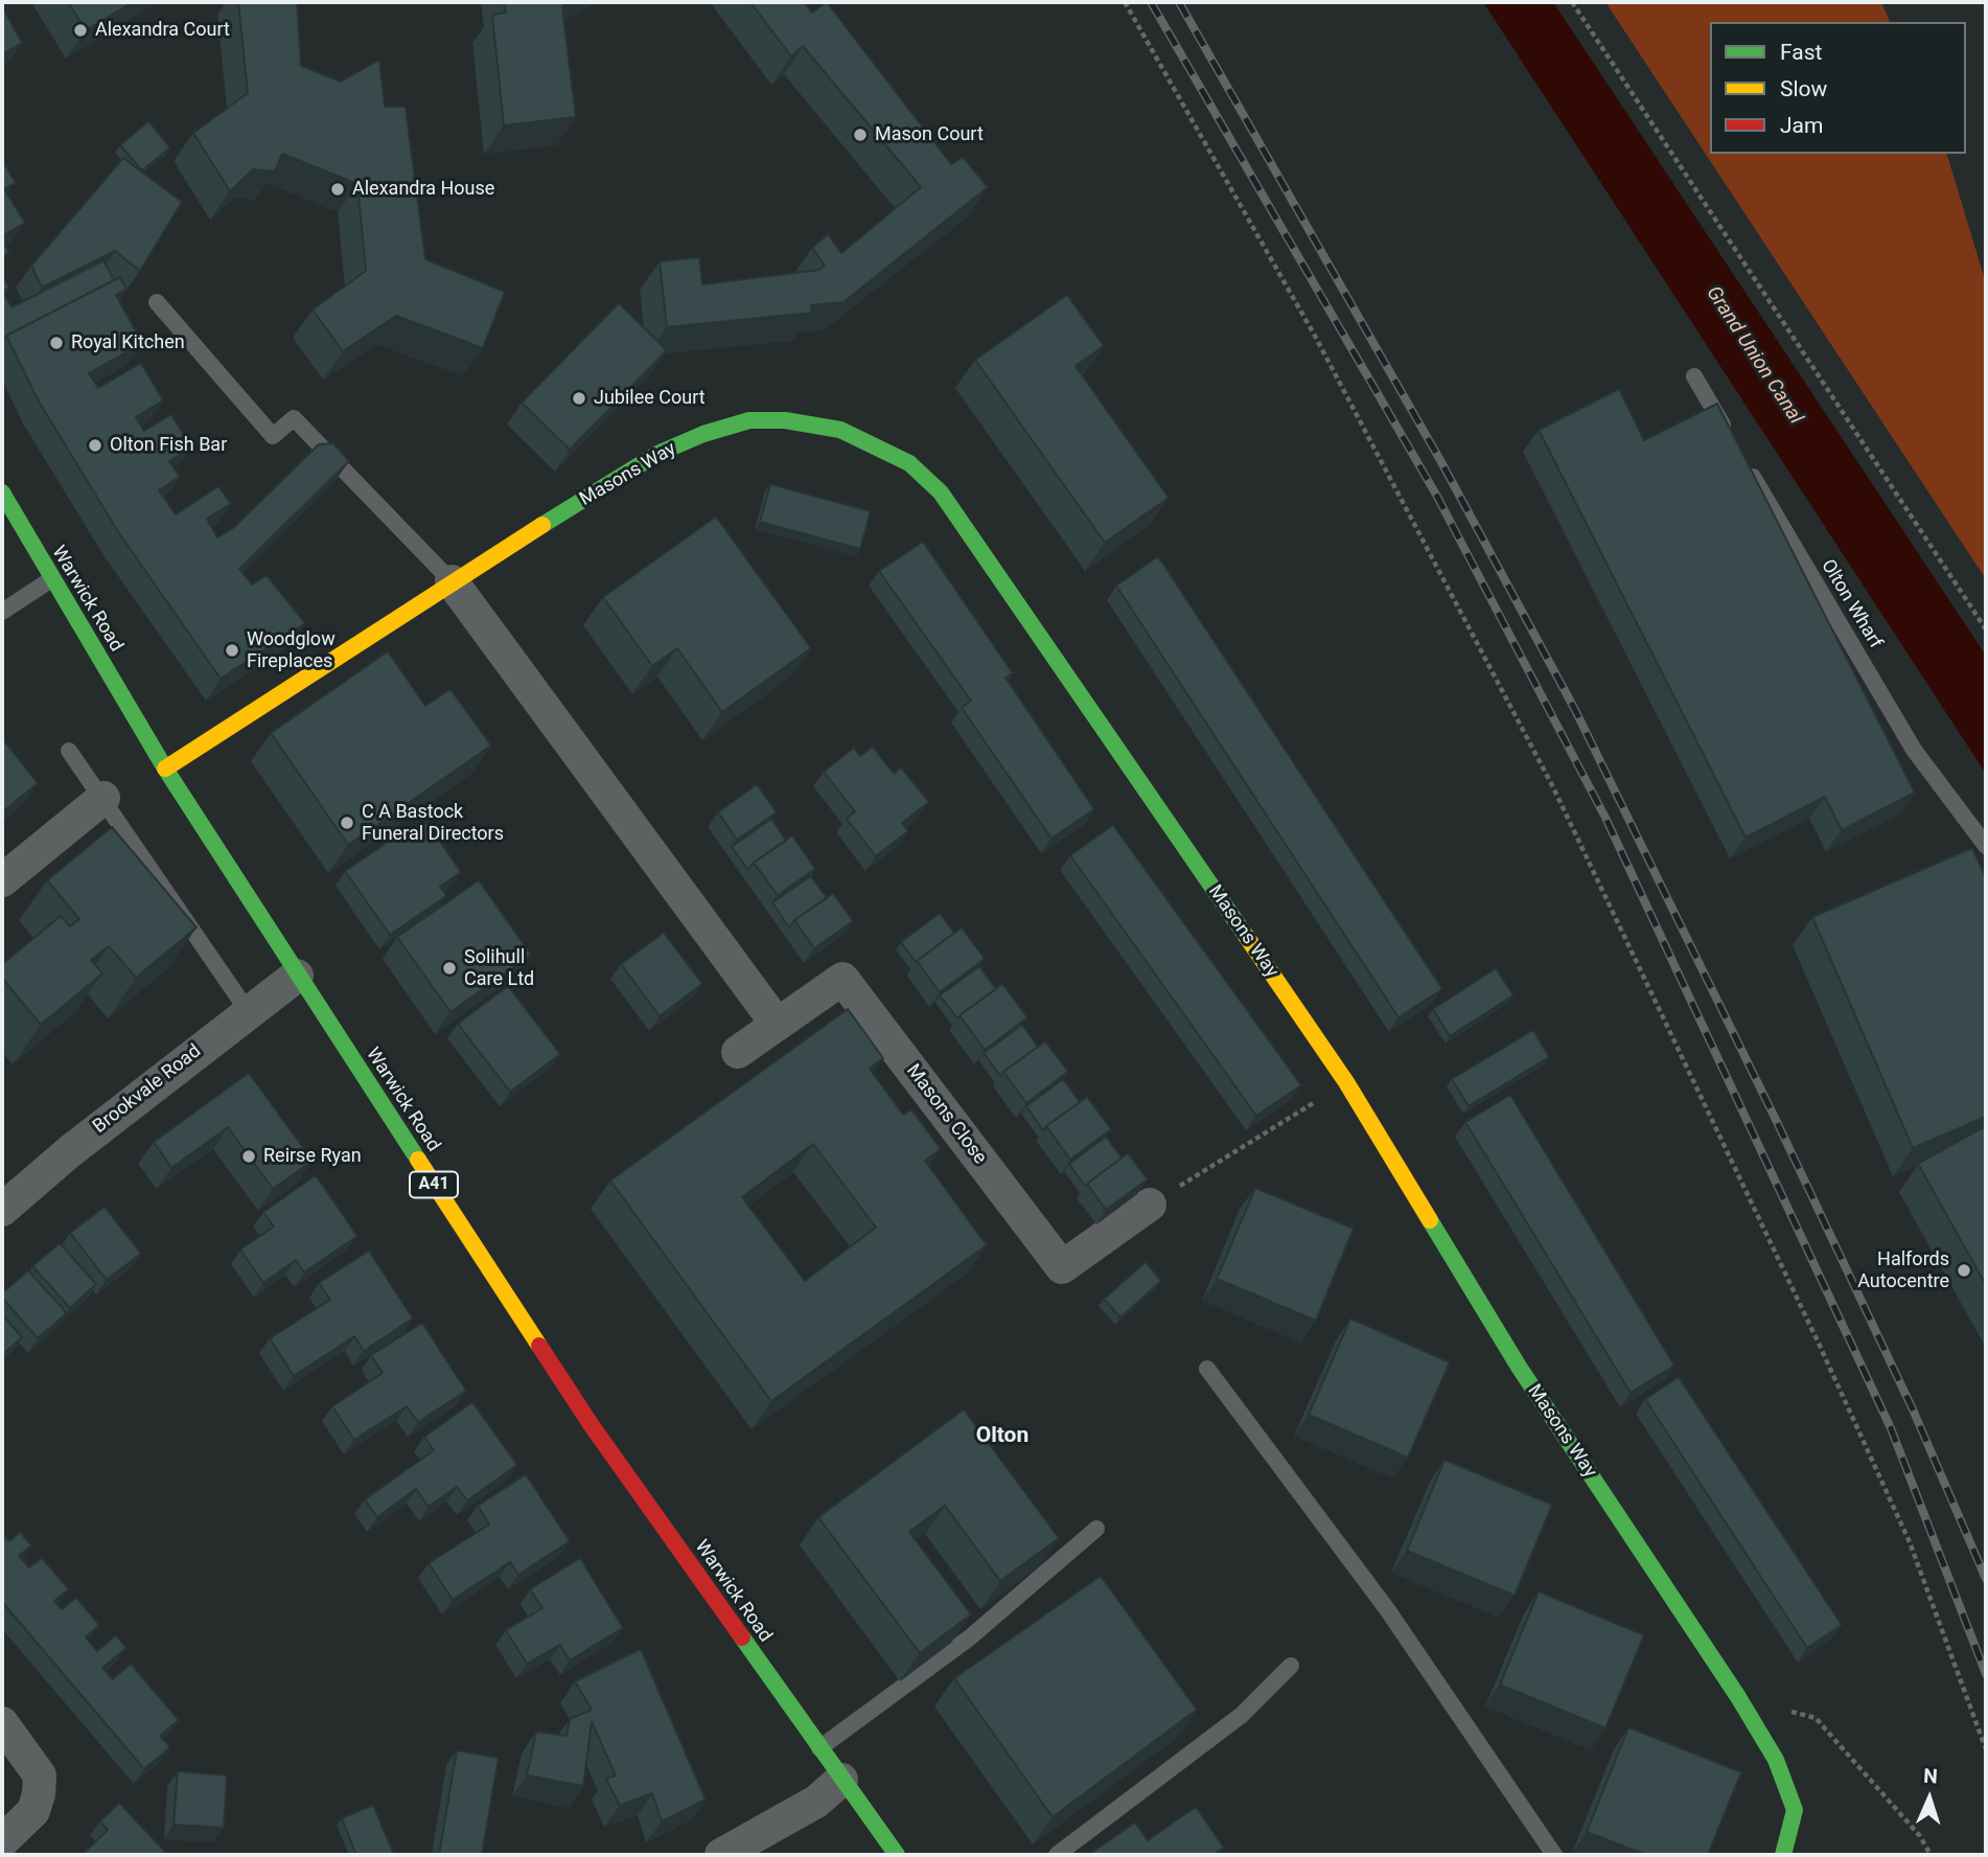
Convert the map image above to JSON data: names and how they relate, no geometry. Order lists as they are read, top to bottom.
{
  "streets": {
    "main road": ["Masons Way", "Warwick Road", "A41"],
    "street": ["Brookvale Road", "Masons Close"],
    "lane": ["Olton Wharf"]
  },
  "crossings": [
    ["Masons Way", "Warwick Road"],
    ["Warwick Road", "Brookvale Road"]
  ],
  "districts": ["Olton"],
  "water": ["Grand Union Canal"],
  "places": [
    "Alexandra Court",
    "Mason Court",
    "Alexandra House",
    "Royal Kitchen",
    "Jubilee Court",
    "Olton Fish Bar",
    "Woodglow Fireplaces",
    "C A Bastock Funeral Directors",
    "Solihull Care Ltd",
    "Reirse Ryan",
    "Halfords Autocentre"
  ],
  "legend": ["Fast", "Slow", "Jam"],
  "north": "top"
}
